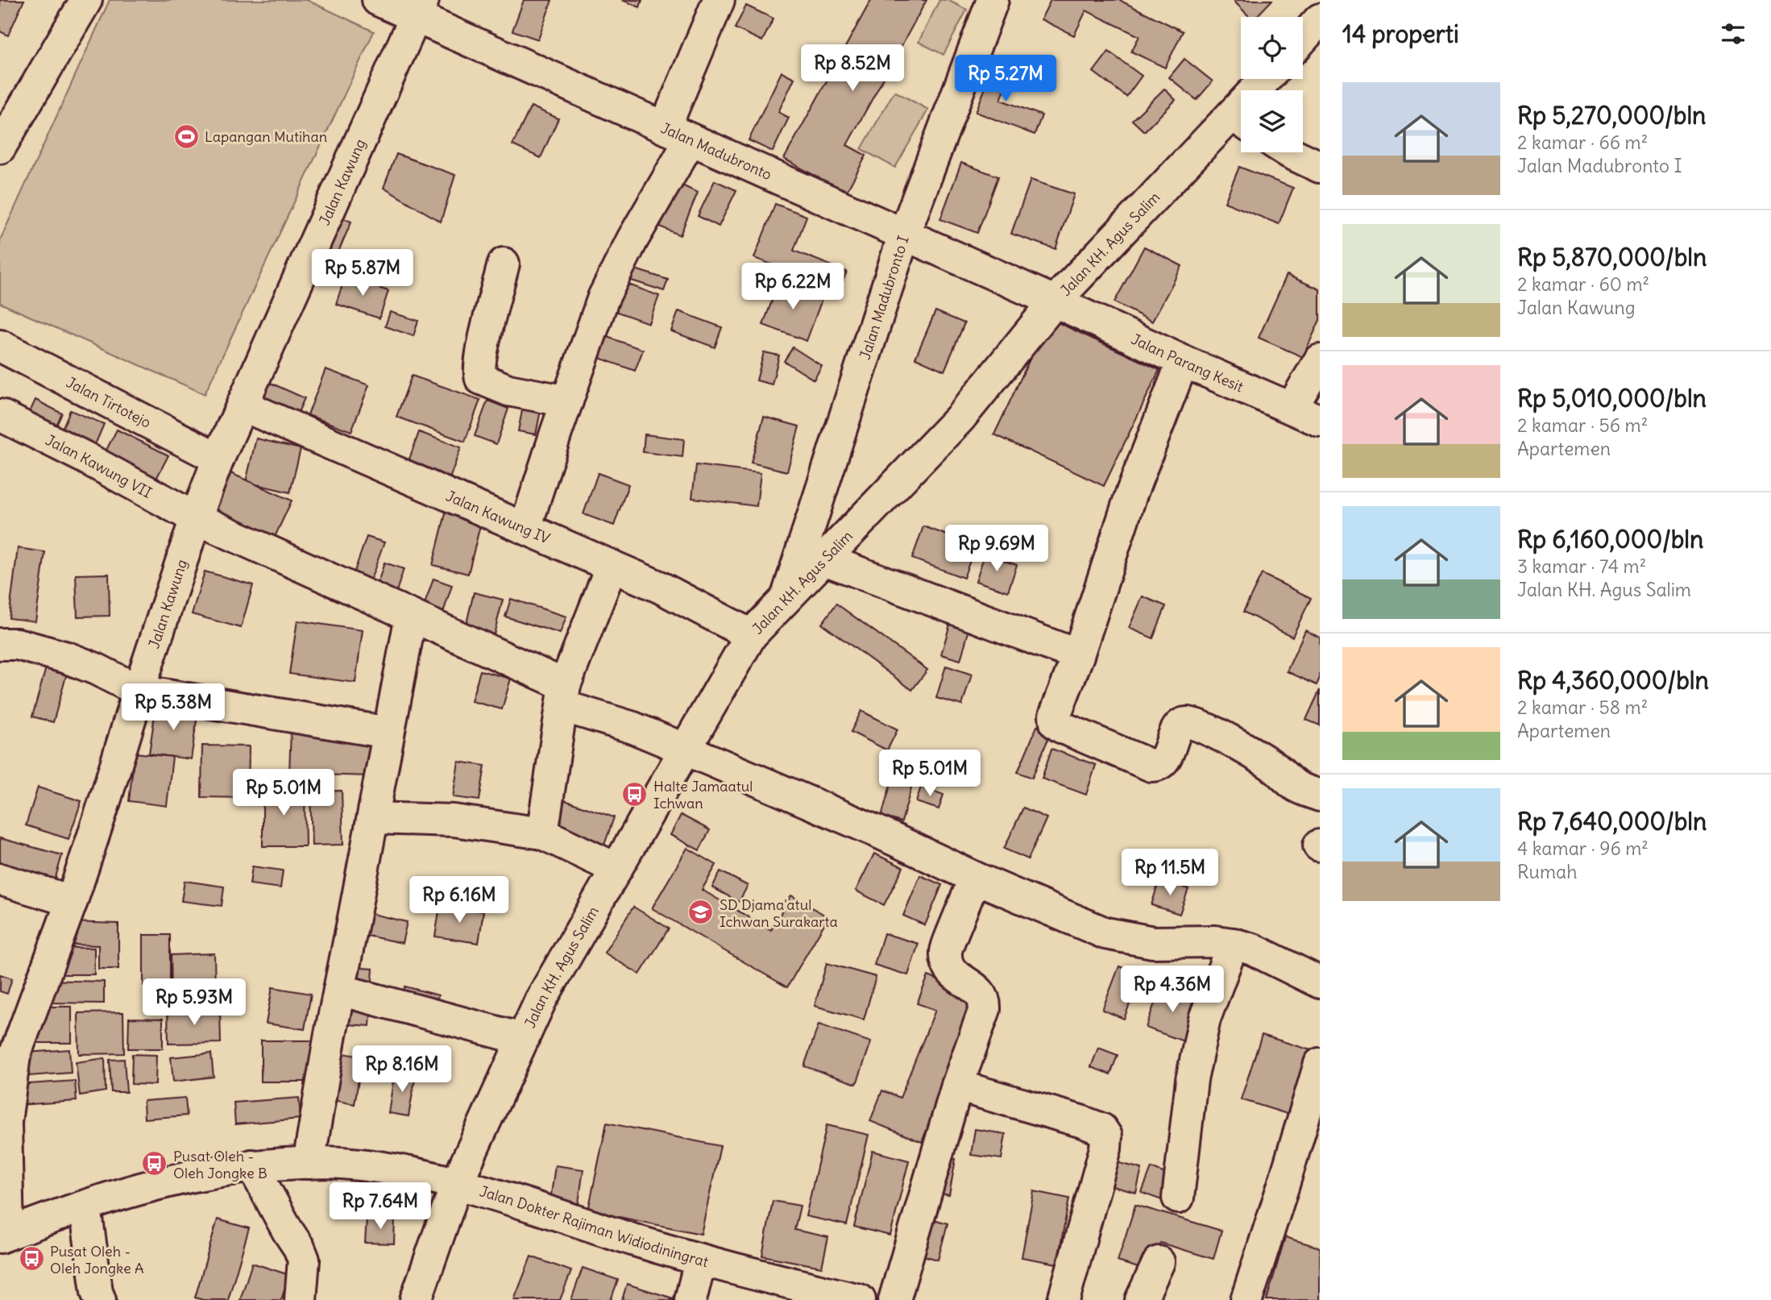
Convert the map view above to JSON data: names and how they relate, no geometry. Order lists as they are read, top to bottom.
{
  "streets": {
    "street": [
      "Jalan Madubronto",
      "Jalan Kawung",
      "Jalan KH. Agus Salim",
      "Jalan Madubronto I",
      "Jalan Parang Kesit",
      "Jalan Tirtotejo",
      "Jalan Kawung VII",
      "Jalan Kawung IV",
      "Jalan Dokter Rajiman Widiodiningrat"
    ]
  },
  "crossings": [
    ["Jalan Madubronto", "Jalan Kawung"],
    ["Jalan Madubronto", "Jalan KH. Agus Salim"],
    ["Jalan Madubronto", "Jalan Madubronto I"],
    ["Jalan Madubronto", "Jalan Parang Kesit"],
    ["Jalan Kawung", "Jalan Tirtotejo"],
    ["Jalan Kawung", "Jalan Kawung VII"],
    ["Jalan Kawung", "Jalan Kawung IV"],
    ["Jalan Kawung", "Jalan Dokter Rajiman Widiodiningrat"],
    ["Jalan KH. Agus Salim", "Jalan Madubronto I"],
    ["Jalan KH. Agus Salim", "Jalan Parang Kesit"],
    ["Jalan KH. Agus Salim", "Jalan Kawung VII"],
    ["Jalan KH. Agus Salim", "Jalan Kawung IV"],
    ["Jalan KH. Agus Salim", "Jalan Dokter Rajiman Widiodiningrat"]
  ],
  "places": {
    "sports": ["Lapangan Mutihan"],
    "bus stop": ["Halte Jamaatul Ichwan", "Pusat Oleh - Oleh Jongke B", "Pusat Oleh - Oleh Jongke A"],
    "school or university": ["SD Djama'atul Ichwan Surakarta"]
  },
  "page": {
    "heading": "14 properti",
    "price": [
      "Rp 8.52M",
      "Rp 5.27M",
      "Rp 5.87M",
      "Rp 6.22M",
      "Rp 9.69M",
      "Rp 5.38M",
      "Rp 5.01M",
      "Rp 5.01M",
      "Rp 11.5M",
      "Rp 6.16M",
      "Rp 4.36M",
      "Rp 5.93M",
      "Rp 8.16M",
      "Rp 7.64M"
    ],
    "list": [
      {
        "name": "Rp 5,270,000/bln",
        "note": "2 kamar · 66 m² · Jalan Madubronto I"
      },
      {
        "name": "Rp 5,870,000/bln",
        "note": "2 kamar · 60 m² · Jalan Kawung"
      },
      {
        "name": "Rp 5,010,000/bln",
        "note": "2 kamar · 56 m² · Apartemen"
      },
      {
        "name": "Rp 6,160,000/bln",
        "note": "3 kamar · 74 m² · Jalan KH. Agus Salim"
      },
      {
        "name": "Rp 4,360,000/bln",
        "note": "2 kamar · 58 m² · Apartemen"
      },
      {
        "name": "Rp 7,640,000/bln",
        "note": "4 kamar · 96 m² · Rumah"
      }
    ]
  }
}
